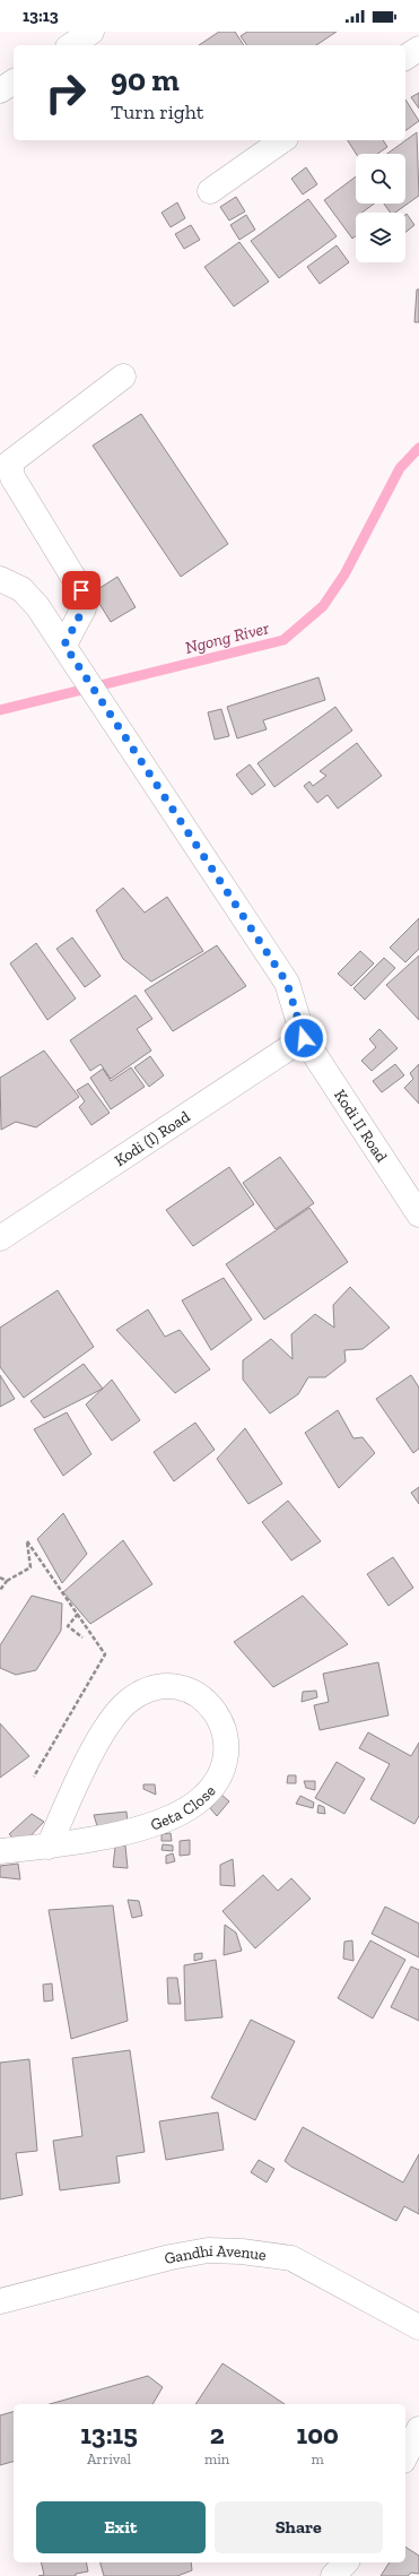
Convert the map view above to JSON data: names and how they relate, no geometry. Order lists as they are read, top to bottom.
{
  "streets": {
    "street": [
      "Kodi II Road",
      "Kodi (I) Road",
      "Geta Close",
      "Gandhi Avenue"
    ]
  },
  "crossings": [
    ["Kodi II Road", "Kodi (I) Road"]
  ],
  "water": ["Ngong River"],
  "page": {
    "status": "13:13",
    "turn": ["90 m", "Turn right"],
    "eta": [
      "13:15",
      "Arrival",
      "2",
      "min",
      "100",
      "m"
    ],
    "buttons": ["Exit", "Share"]
  }
}
